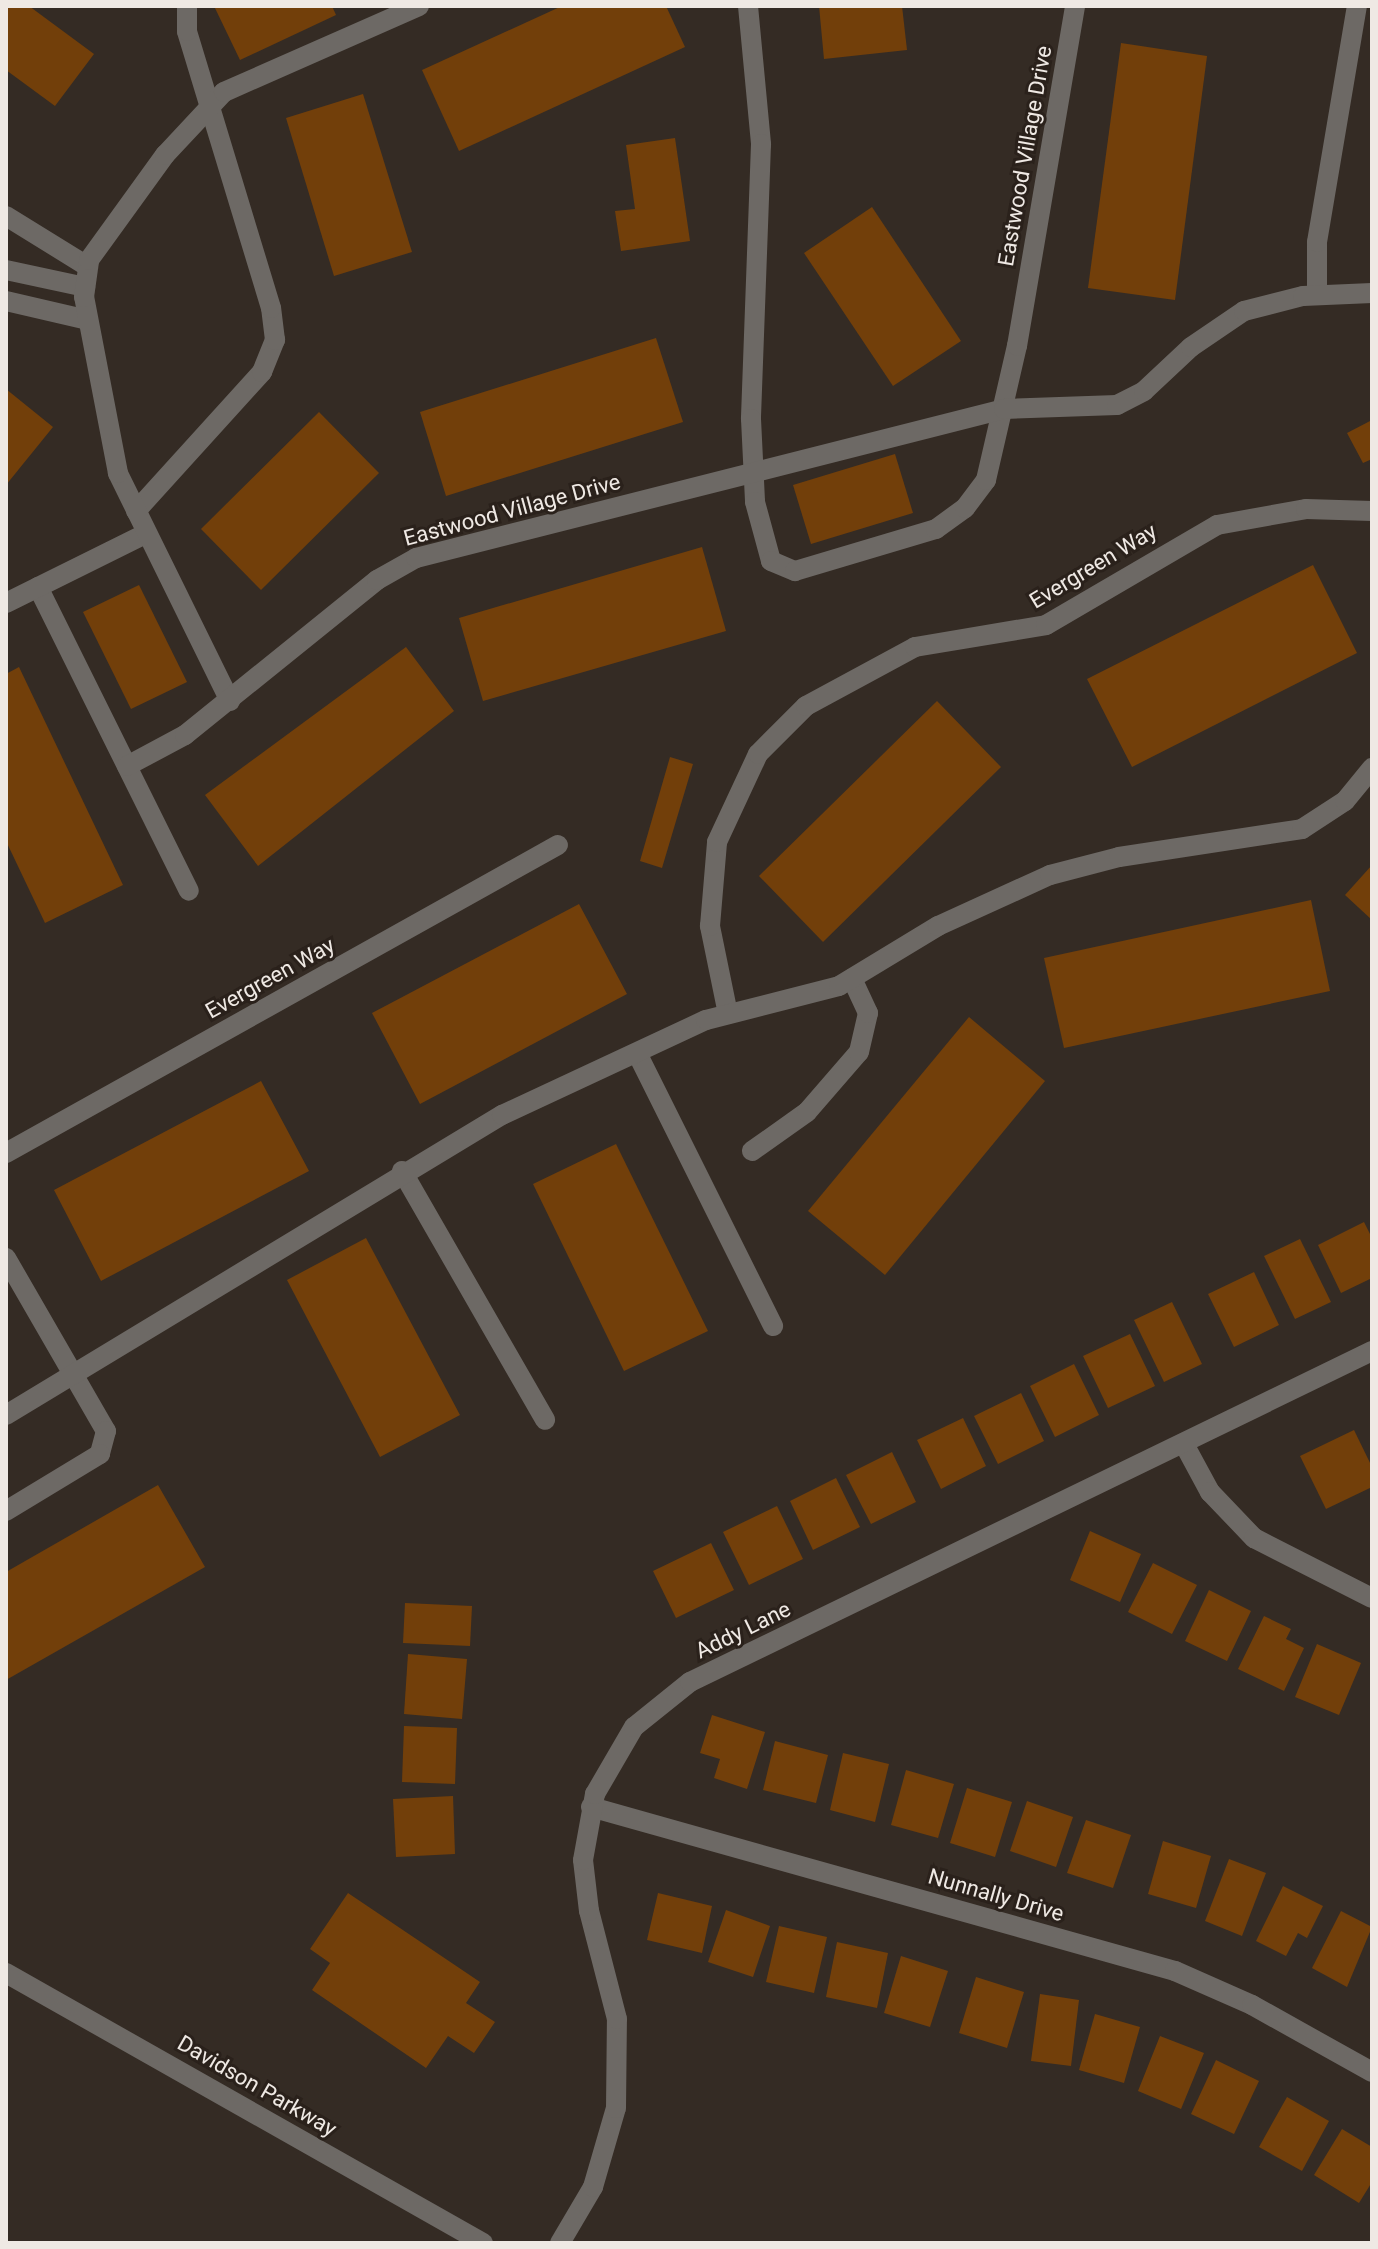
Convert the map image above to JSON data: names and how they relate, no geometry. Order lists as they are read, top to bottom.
{
  "streets": {
    "street": [
      "Eastwood Village Drive",
      "Evergreen Way",
      "Addy Lane",
      "Nunnally Drive",
      "Davidson Parkway"
    ]
  },
  "crossings": [
    ["Addy Lane", "Nunnally Drive"]
  ]
}
